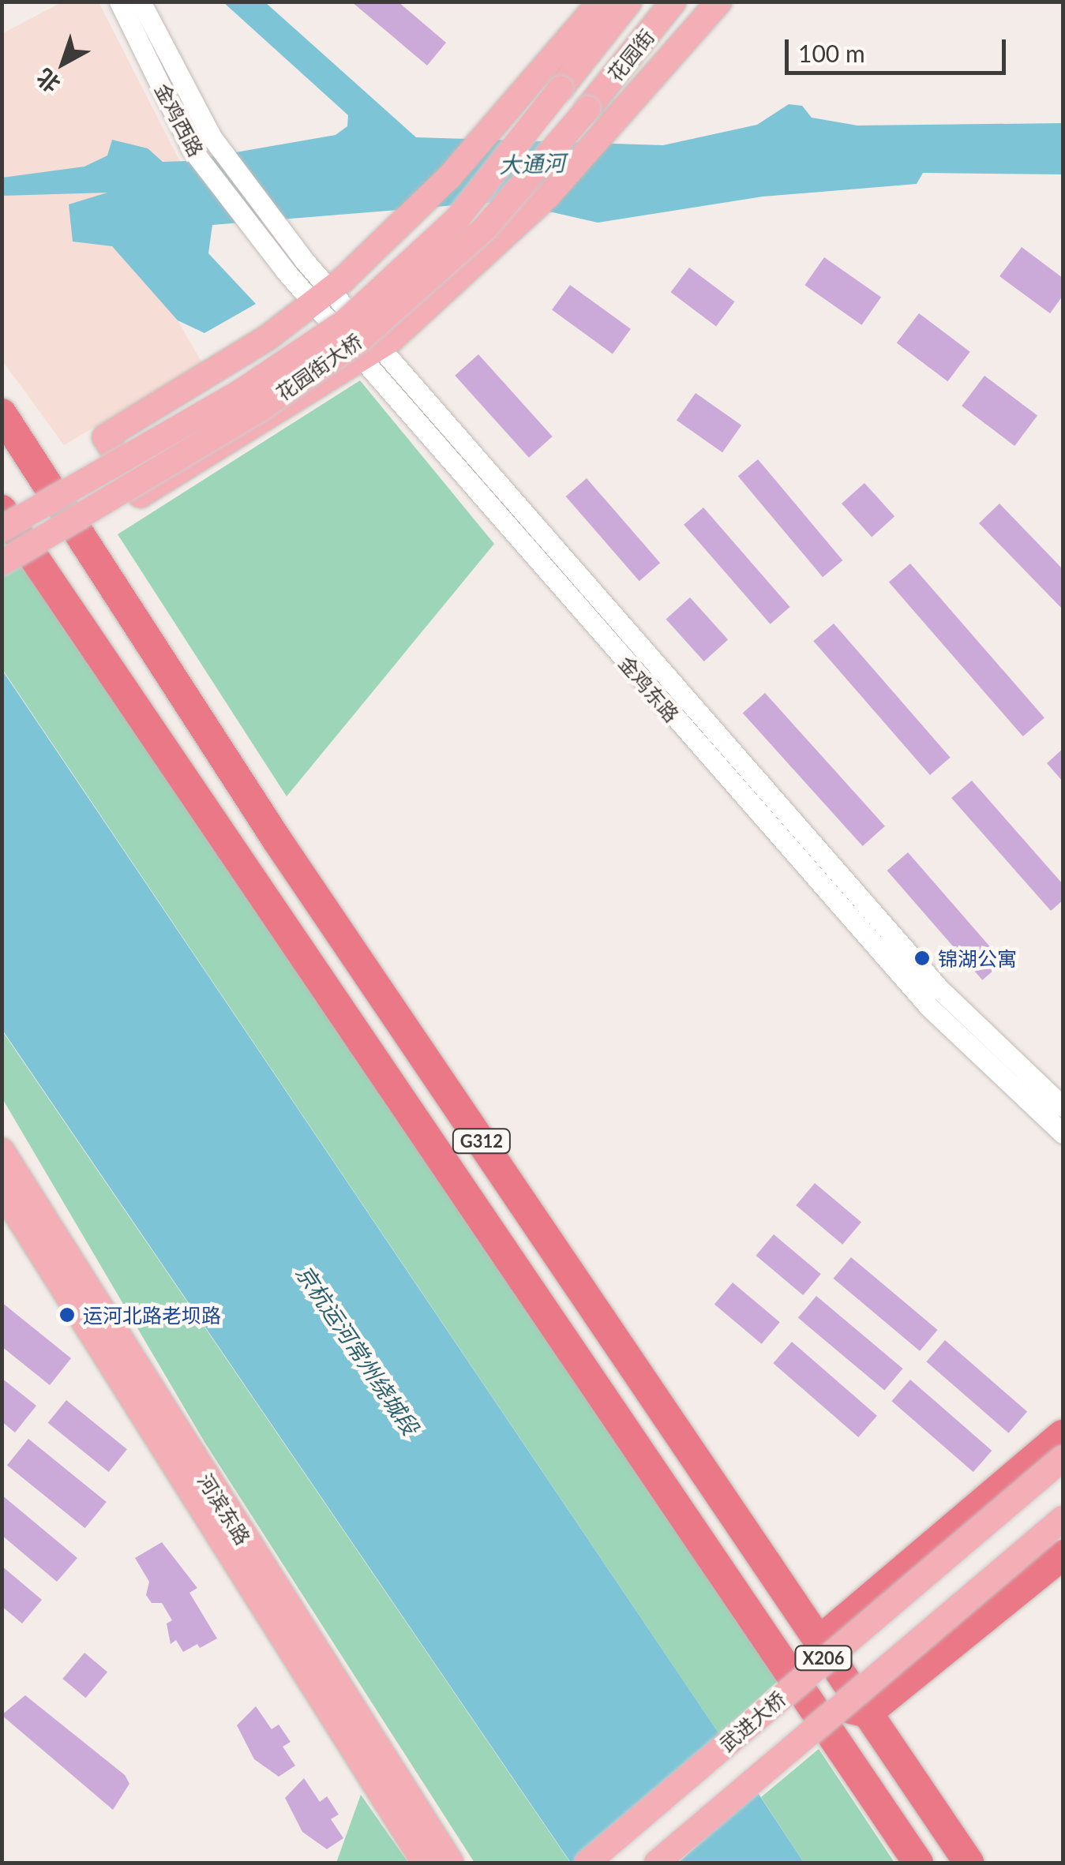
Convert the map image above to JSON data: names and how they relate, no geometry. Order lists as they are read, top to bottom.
{
  "streets": {
    "highway": ["G312"],
    "main road": [
      "花园街",
      "花园街大桥",
      "河滨东路",
      "X206",
      "武进大桥"
    ],
    "street": ["金鸡西路", "金鸡东路"]
  },
  "crossings": [
    ["花园街", "花园街大桥"],
    ["金鸡西路", "金鸡东路"]
  ],
  "water": ["大通河", "京杭运河常州绕城段"],
  "places": ["锦湖公寓", "运河北路老坝路"],
  "scale_bar": "100 m",
  "north": "bottom left"
}
